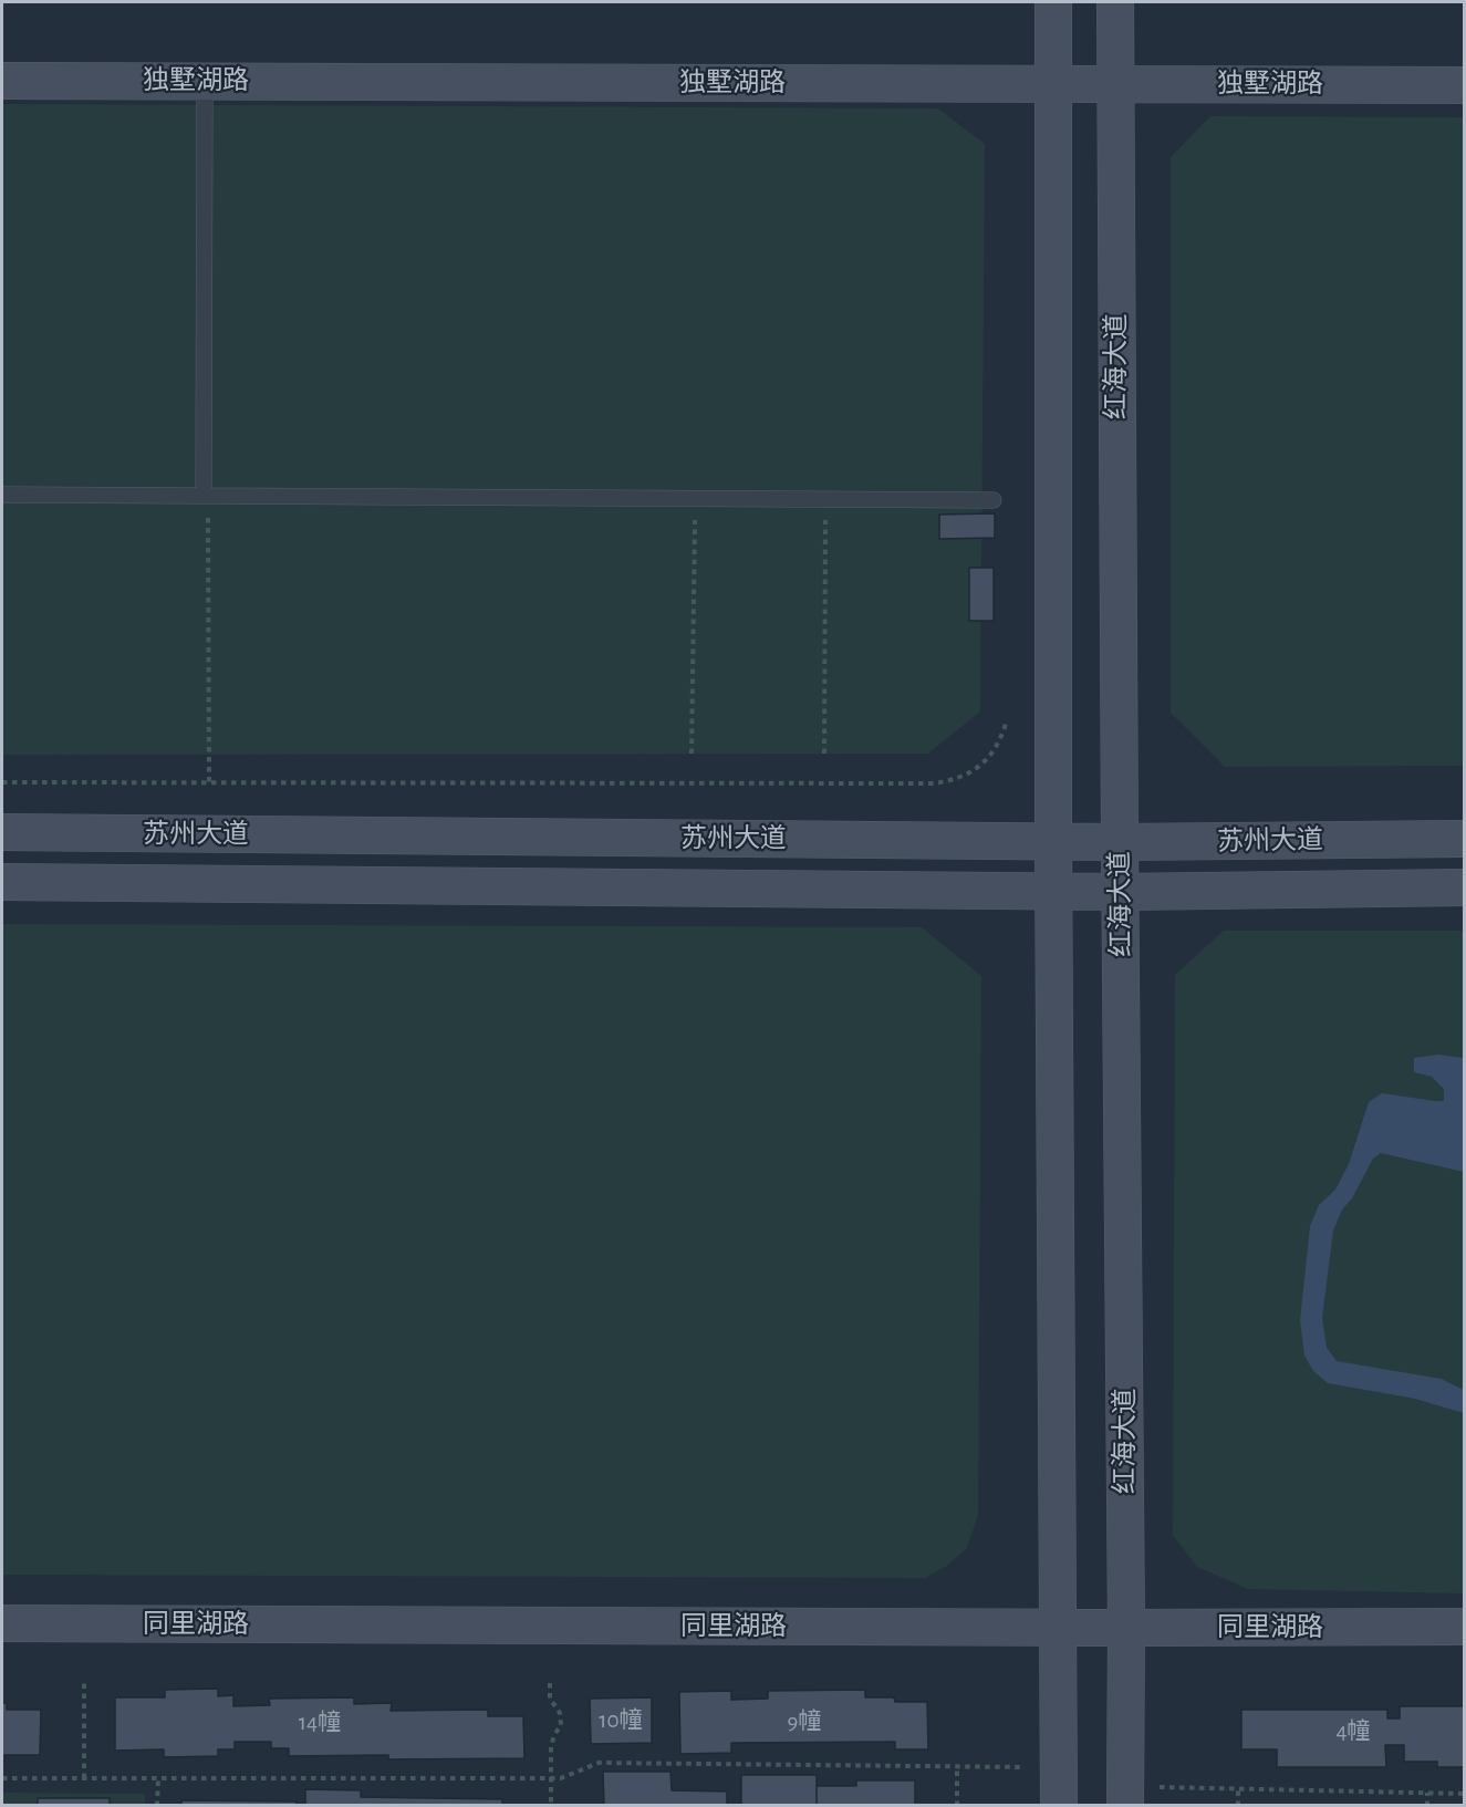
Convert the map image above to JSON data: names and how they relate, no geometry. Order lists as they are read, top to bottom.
{
  "streets": {
    "street": [
      "独墅湖路",
      "红海大道",
      "苏州大道",
      "同里湖路"
    ]
  },
  "crossings": [
    ["独墅湖路", "红海大道"],
    ["红海大道", "苏州大道"],
    ["红海大道", "同里湖路"]
  ],
  "house_numbers": [
    "10幢",
    "9幢",
    "14幢",
    "4幢"
  ]
}
